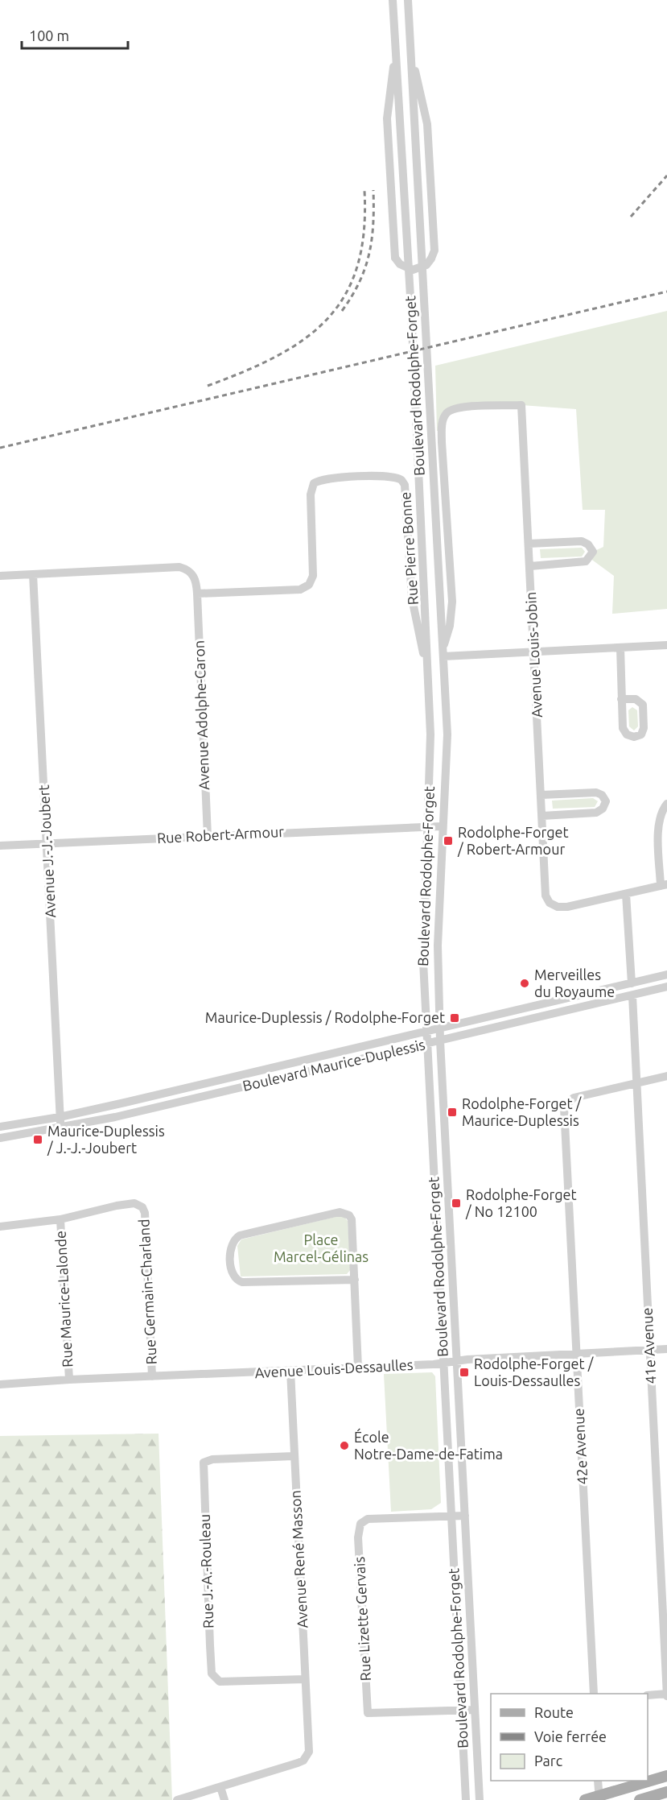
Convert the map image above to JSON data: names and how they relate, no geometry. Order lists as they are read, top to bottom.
{
  "streets": {
    "street": [
      "Boulevard Rodolphe-Forget",
      "Rue Pierre Bonne",
      "Avenue Louis-Jobin",
      "Avenue Adolphe-Caron",
      "Rue Robert-Armour",
      "Avenue J.-J.-Joubert",
      "Boulevard Maurice-Duplessis",
      "Rue Germain-Charland",
      "Rue Maurice-Lalonde",
      "41e Avenue",
      "Avenue Louis-Dessaulles",
      "42e Avenue",
      "Avenue René Masson",
      "Rue J.-A.-Rouleau",
      "Rue Lizette Gervais"
    ]
  },
  "crossings": [
    ["Boulevard Rodolphe-Forget", "Rue Pierre Bonne"],
    ["Boulevard Rodolphe-Forget", "Avenue Louis-Jobin"],
    ["Boulevard Rodolphe-Forget", "Rue Robert-Armour"],
    ["Boulevard Rodolphe-Forget", "Boulevard Maurice-Duplessis"],
    ["Boulevard Rodolphe-Forget", "Avenue Louis-Dessaulles"],
    ["Boulevard Rodolphe-Forget", "Rue Lizette Gervais"],
    ["Rue Pierre Bonne", "Avenue Adolphe-Caron"],
    ["Avenue Adolphe-Caron", "Rue Robert-Armour"],
    ["Rue Robert-Armour", "Avenue J.-J.-Joubert"],
    ["Avenue J.-J.-Joubert", "Boulevard Maurice-Duplessis"],
    ["Boulevard Maurice-Duplessis", "41e Avenue"],
    ["Rue Germain-Charland", "Rue Maurice-Lalonde"],
    ["Rue Germain-Charland", "Avenue Louis-Dessaulles"],
    ["Rue Maurice-Lalonde", "Avenue Louis-Dessaulles"],
    ["41e Avenue", "Avenue Louis-Dessaulles"],
    ["41e Avenue", "42e Avenue"],
    ["Avenue Louis-Dessaulles", "42e Avenue"],
    ["Avenue Louis-Dessaulles", "Avenue René Masson"],
    ["Avenue René Masson", "Rue J.-A.-Rouleau"]
  ],
  "parks": ["Place Marcel-Gélinas"],
  "places": {
    "transit": [
      "Rodolphe-Forget / Robert-Armour",
      "Maurice-Duplessis / Rodolphe-Forget",
      "Rodolphe-Forget / Maurice-Duplessis",
      "Maurice-Duplessis / J.-J.-Joubert",
      "Rodolphe-Forget / No 12100",
      "Rodolphe-Forget / Louis-Dessaulles"
    ],
    "other": ["Merveilles du Royaume", "École Notre-Dame-de-Fatima"]
  },
  "legend": ["Route", "Voie ferrée", "Parc"],
  "scale_bar": "100 m"
}
